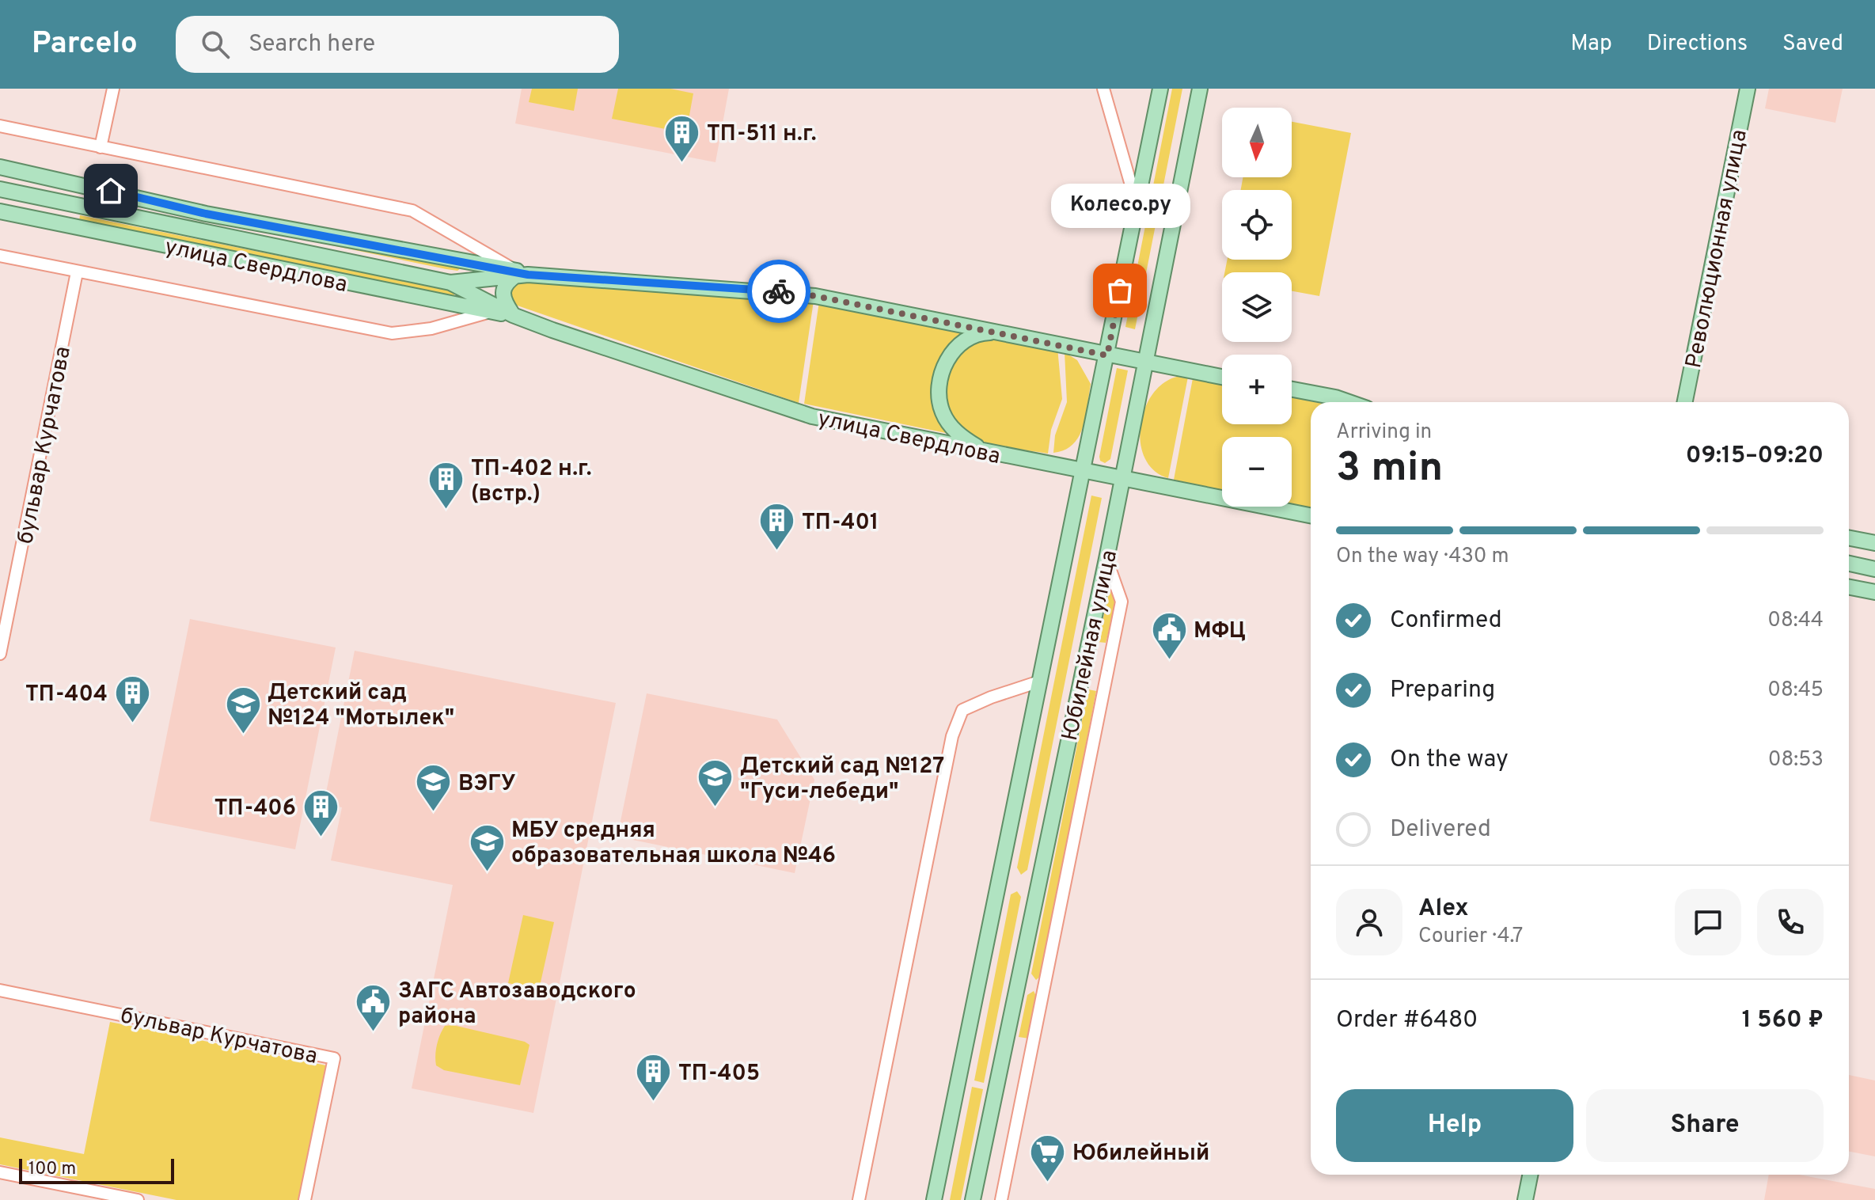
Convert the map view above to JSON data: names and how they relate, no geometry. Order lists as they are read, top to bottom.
{
  "streets": {
    "main road": ["Революционная улица", "улица Свердлова", "Юбилейная улица"],
    "street": ["бульвар Курчатова"]
  },
  "crossings": [
    ["улица Свердлова", "Юбилейная улица"]
  ],
  "places": {
    "building": [
      "ТП-511 н.г.",
      "ТП-402 н.г. (встр.)",
      "ТП-401",
      "ТП-404",
      "ТП-406",
      "ТП-405"
    ],
    "other": ["Колесо.ру"],
    "public building": ["МФЦ", "ЗАГС Автозаводского района"],
    "school or university": [
      "Детский сад №124 \"Мотылек\"",
      "Детский сад №127 \"Гуси-лебеди\"",
      "ВЭГУ",
      "МБУ средняя образовательная школа №46"
    ],
    "supermarket": ["Юбилейный"]
  },
  "scale_bar": "100 m",
  "north": "bottom",
  "page": {
    "header": "Parcelo",
    "search": "Search here",
    "nav": ["Map", "Directions", "Saved"],
    "map_buttons": ["+", "−"],
    "bubble": "Колесо.ру",
    "heading": ["3 min", "Arriving in", "09:15–09:20"],
    "panel": [
      "Alex",
      "Courier · 4.7",
      "Order #6480",
      "1 560 ₽"
    ],
    "bar": "On the way · 430 m",
    "list": [
      ["Confirmed", "08:44"],
      ["Preparing", "08:45"],
      ["On the way", "08:53"],
      "Delivered"
    ],
    "buttons": ["Help", "Share"],
    "scale": "100 m"
  }
}
